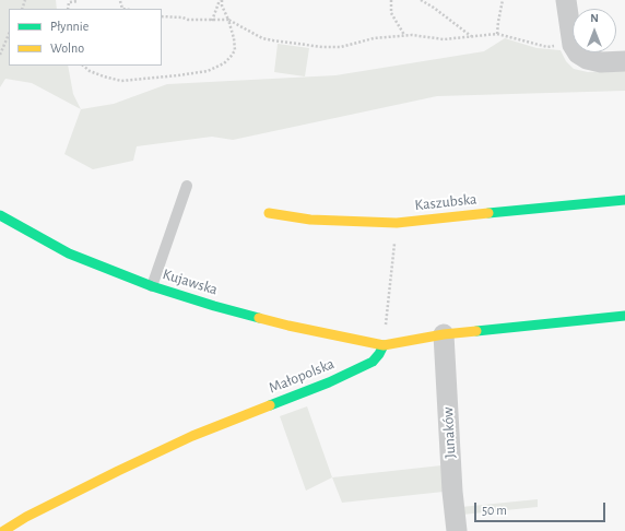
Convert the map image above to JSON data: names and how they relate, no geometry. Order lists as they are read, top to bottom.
{
  "streets": {
    "street": [
      "Kaszubska",
      "Kujawska",
      "Małopolska",
      "Junaków"
    ]
  },
  "crossings": [
    ["Kujawska", "Małopolska"]
  ],
  "legend": ["Płynnie", "Wolno"],
  "scale_bar": "50 m",
  "north": "top"
}
